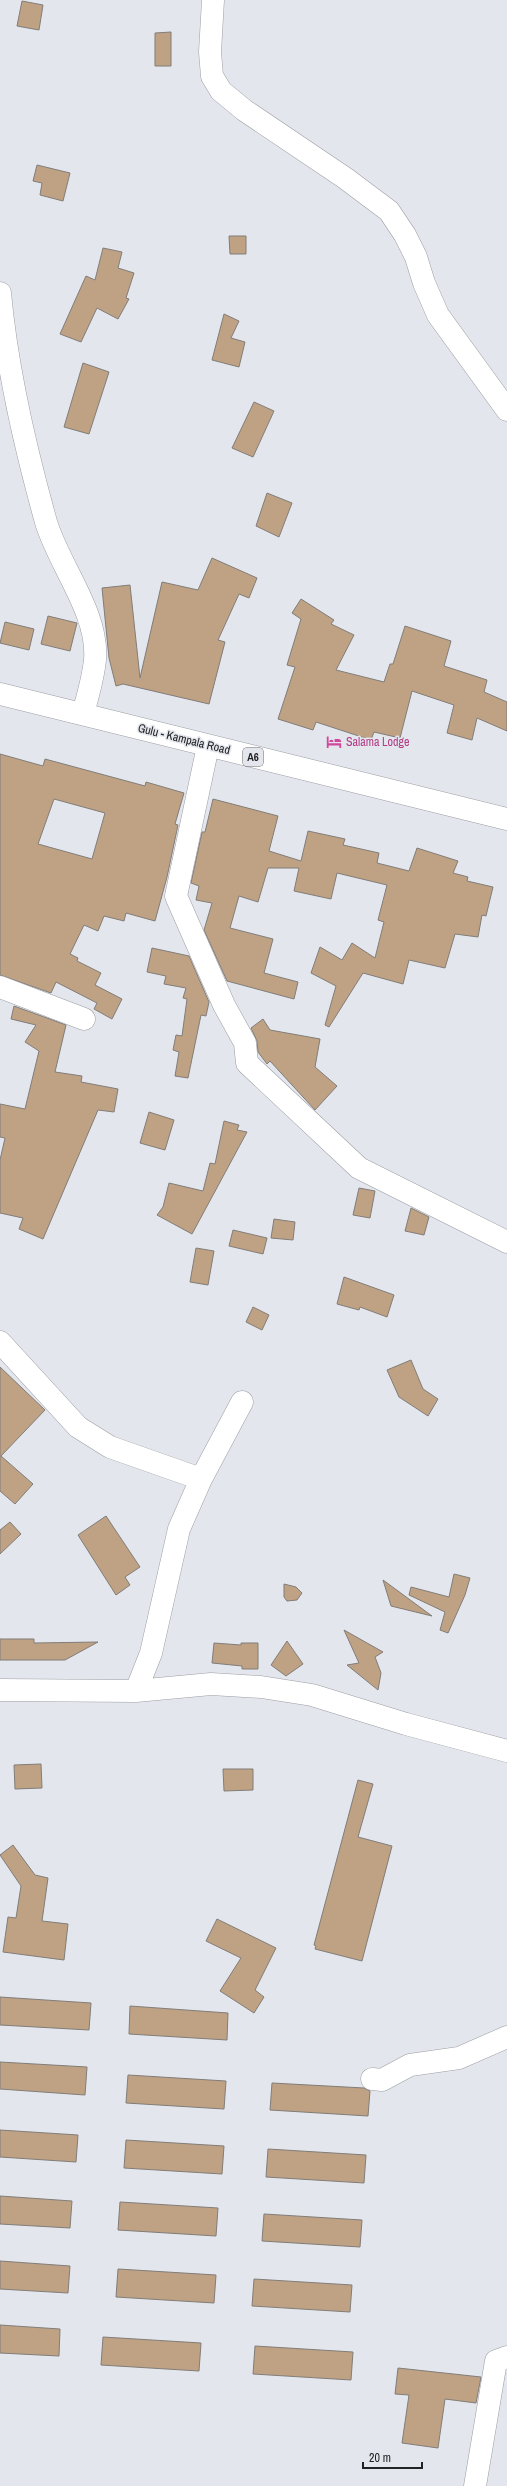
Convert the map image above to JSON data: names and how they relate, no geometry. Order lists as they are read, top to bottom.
{
  "streets": {
    "street": ["Gulu - Kampala Road", "A6"]
  },
  "places": {
    "hotel": ["Salama Lodge"]
  },
  "scale_bar": "20 m"
}
